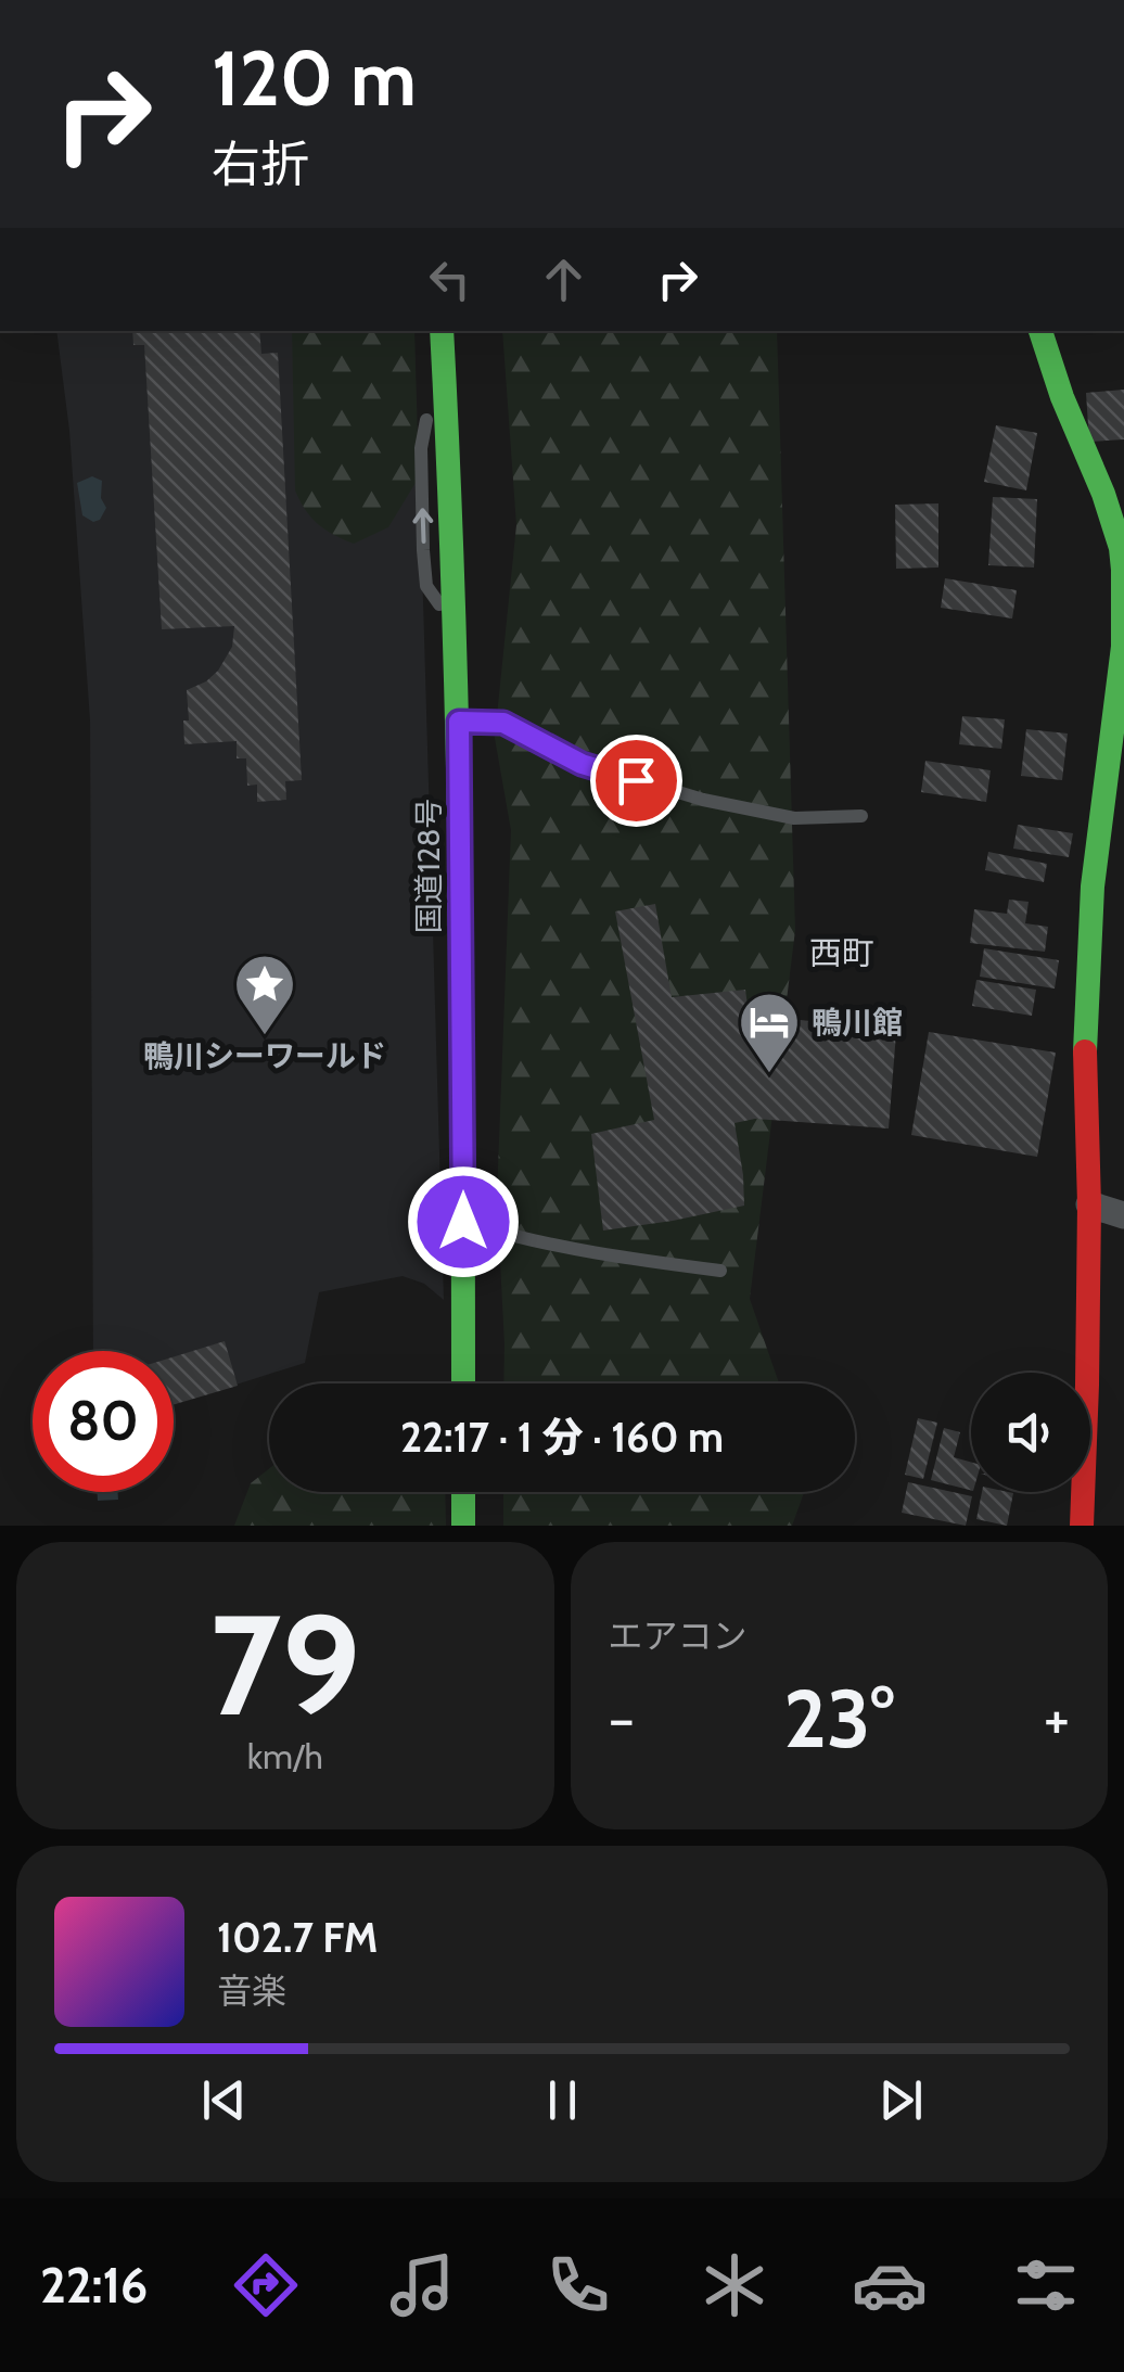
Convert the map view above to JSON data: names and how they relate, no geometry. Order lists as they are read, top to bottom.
{
  "streets": {
    "main road": ["国道128号"]
  },
  "districts": ["西町"],
  "places": {
    "place": ["鴨川シーワールド"],
    "hotel": ["鴨川館"]
  },
  "page": {
    "turn": ["120 m", "右折"],
    "limit": "80",
    "trip": "22:17 · 1 分 · 160 m",
    "tile": [
      ["79", "km/h"],
      "エアコン"
    ],
    "heat": ["−", "23°", "+"],
    "song": ["102.7 FM", "音楽"],
    "tabs": "22:16"
  }
}
